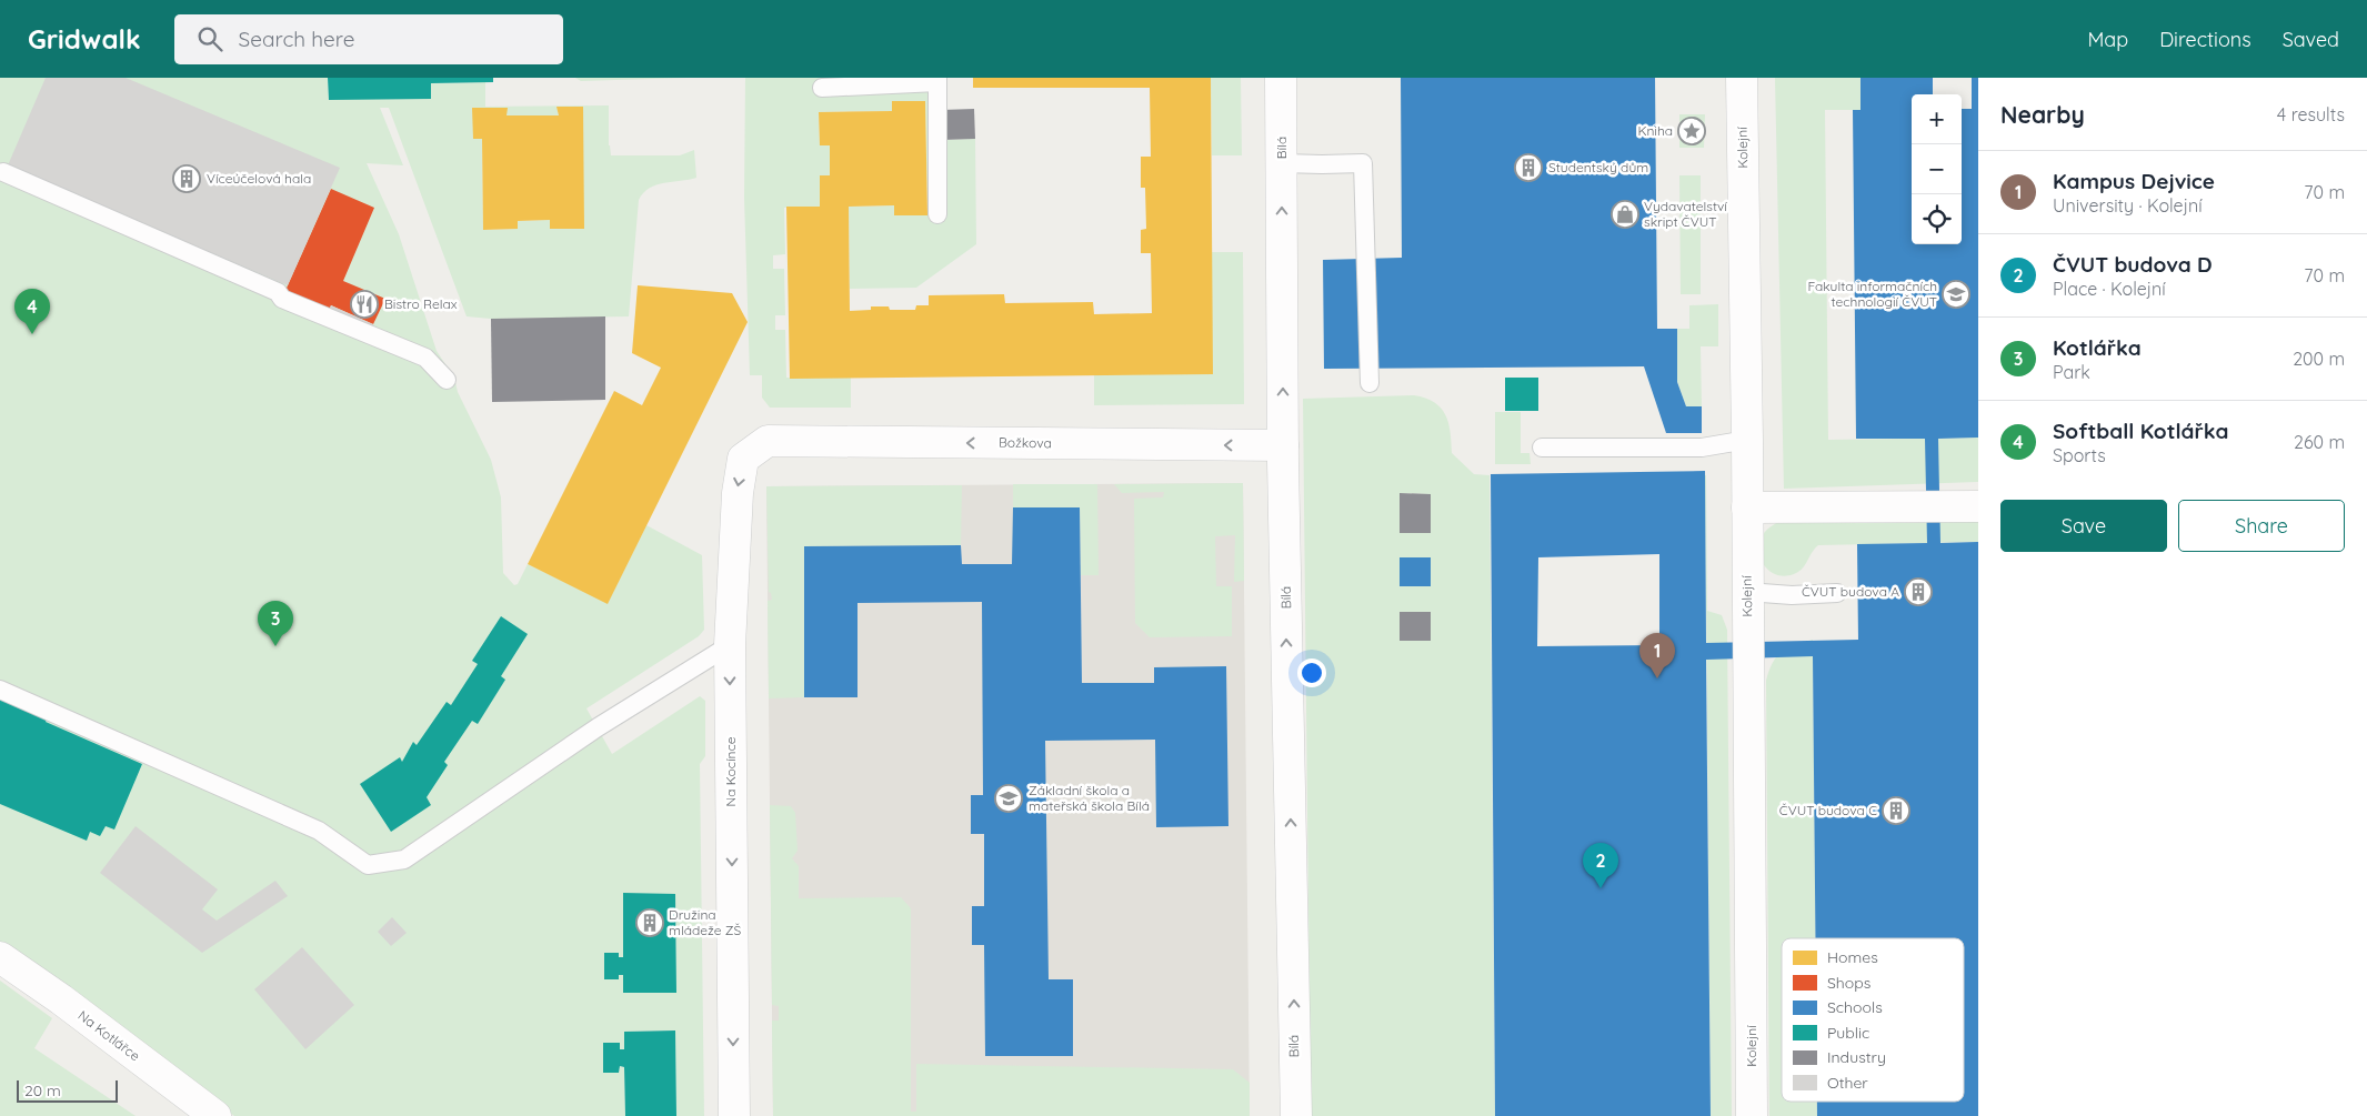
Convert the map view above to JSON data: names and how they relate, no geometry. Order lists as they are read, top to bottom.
{
  "streets": {
    "street": [
      "Bílá",
      "Kolejní",
      "Božkova",
      "Na Kocínce",
      "Na Kotlářce"
    ]
  },
  "crossings": [
    ["Bílá", "Božkova"],
    ["Božkova", "Na Kocínce"]
  ],
  "one_way": ["Bílá", "Božkova", "Na Kocínce"],
  "places": {
    "place": ["Kniha"],
    "building": [
      "Studentský dům",
      "Víceúčelová hala",
      "ČVUT budova A",
      "ČVUT budova C",
      "Družina mládeže ZŠ"
    ],
    "shop": ["Vydavatelství skript ČVUT"],
    "school or university": ["Fakulta informačních technologií ČVUT", "Základní škola a mateřská škola Bílá"],
    "restaurant": ["Bistro Relax"]
  },
  "legend": [
    "Homes",
    "Shops",
    "Schools",
    "Public",
    "Industry",
    "Other"
  ],
  "scale_bar": "20 m",
  "page": {
    "header": "Gridwalk",
    "search": "Search here",
    "nav": ["Map", "Directions", "Saved"],
    "heading": ["Nearby", "4 results"],
    "map_buttons": ["+", "−"],
    "list": [
      {
        "mark": "1",
        "name": "Kampus Dejvice",
        "note": "University · Kolejní",
        "value": "70 m"
      },
      {
        "mark": "2",
        "name": "ČVUT budova D",
        "note": "Place · Kolejní",
        "value": "70 m"
      },
      {
        "mark": "3",
        "name": "Kotlářka",
        "note": "Park",
        "value": "200 m"
      },
      {
        "mark": "4",
        "name": "Softball Kotlářka",
        "note": "Sports",
        "value": "260 m"
      }
    ],
    "pins": [
      "4",
      "3",
      "1",
      "2"
    ],
    "buttons": ["Save", "Share"],
    "scale": "20 m"
  }
}
